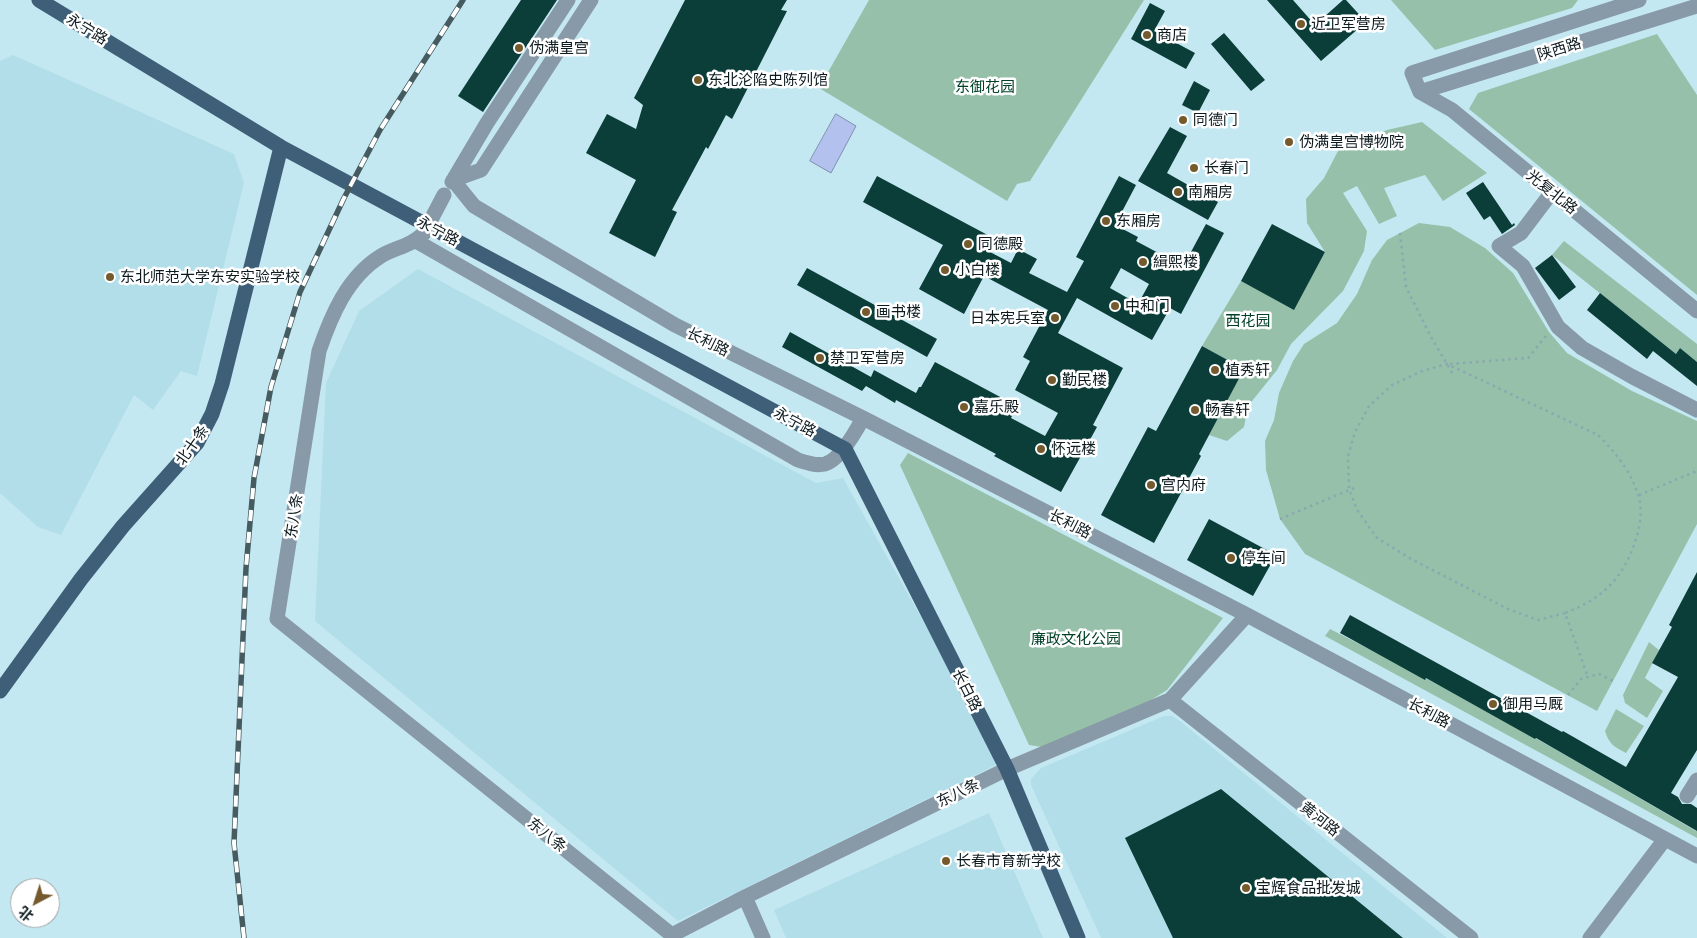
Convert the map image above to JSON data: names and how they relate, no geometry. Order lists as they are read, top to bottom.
{
  "streets": {
    "main road": ["永宁路", "北十条", "长白路"],
    "street": [
      "陕西路",
      "光复北路",
      "长利路",
      "东八条",
      "黄河路"
    ]
  },
  "crossings": [
    ["永宁路", "北十条"],
    ["永宁路", "长白路"],
    ["陕西路", "光复北路"],
    ["长利路", "东八条"],
    ["东八条", "长白路"],
    ["东八条", "黄河路"]
  ],
  "parks": ["东御花园", "西花园", "廉政文化公园"],
  "places": [
    "近卫军营房",
    "商店",
    "伪满皇宫",
    "东北沦陷史陈列馆",
    "同德门",
    "伪满皇宫博物院",
    "长春门",
    "南厢房",
    "东厢房",
    "同德殿",
    "緝熙楼",
    "小白楼",
    "东北师范大学东安实验学校",
    "中和门",
    "画书楼",
    "日本宪兵室",
    "禁卫军营房",
    "植秀轩",
    "勤民楼",
    "嘉乐殿",
    "畅春轩",
    "怀远楼",
    "宫内府",
    "停车间",
    "御用马厩",
    "长春市育新学校",
    "宝辉食品批发城"
  ],
  "north": "bottom left"
}
